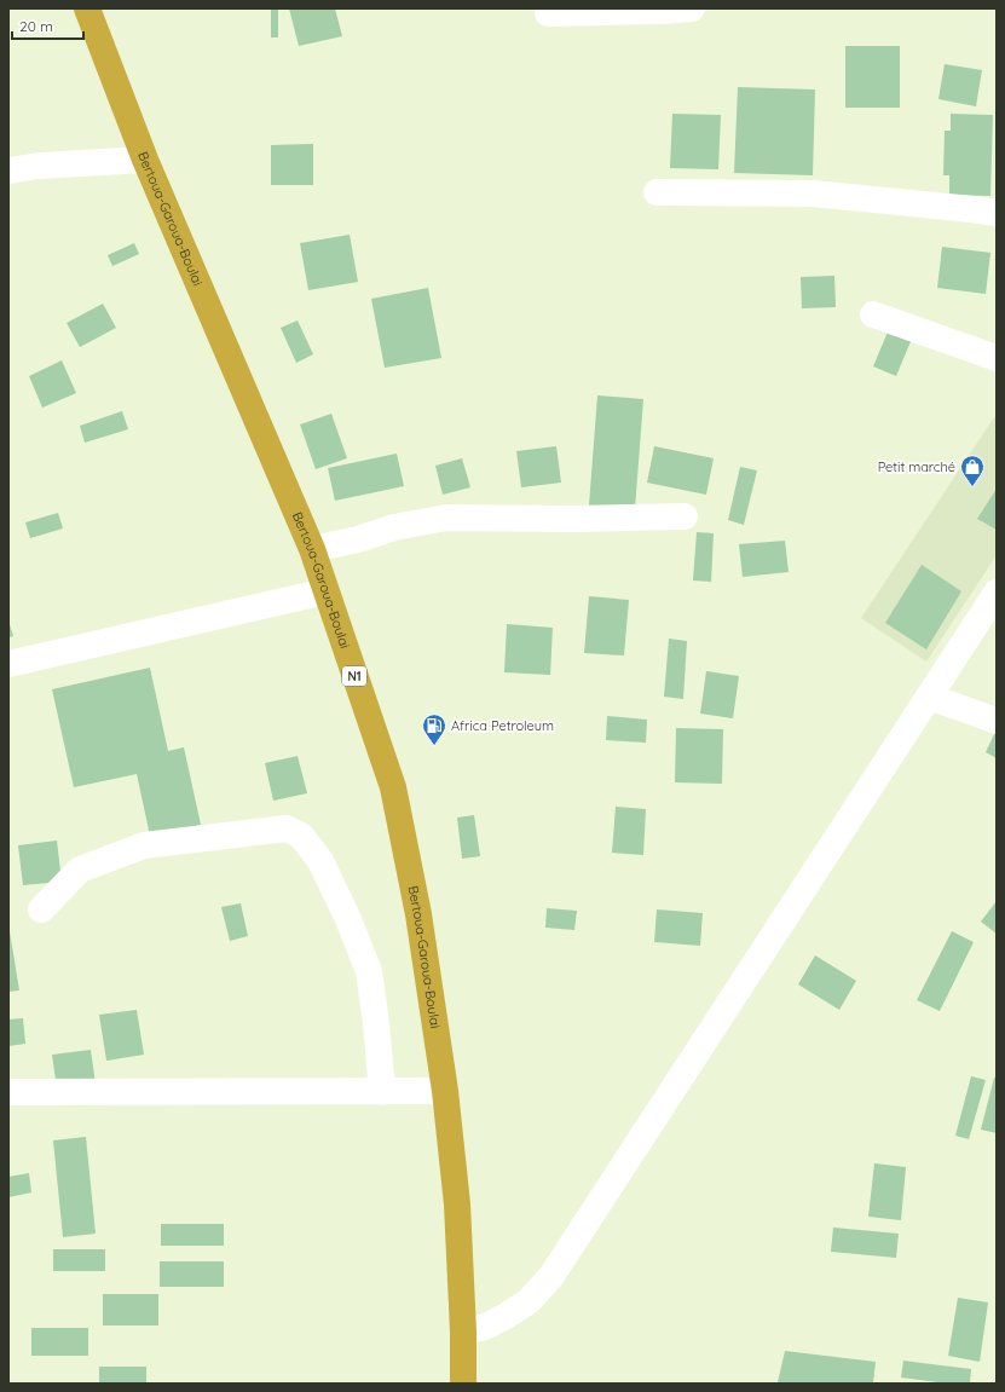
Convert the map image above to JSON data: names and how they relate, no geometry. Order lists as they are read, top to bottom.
{
  "streets": {
    "highway": ["Bertoua-Garoua-Boulai", "N1"]
  },
  "places": {
    "shop": ["Petit marché"],
    "fuel station": ["Africa Petroleum"]
  },
  "scale_bar": "20 m"
}
